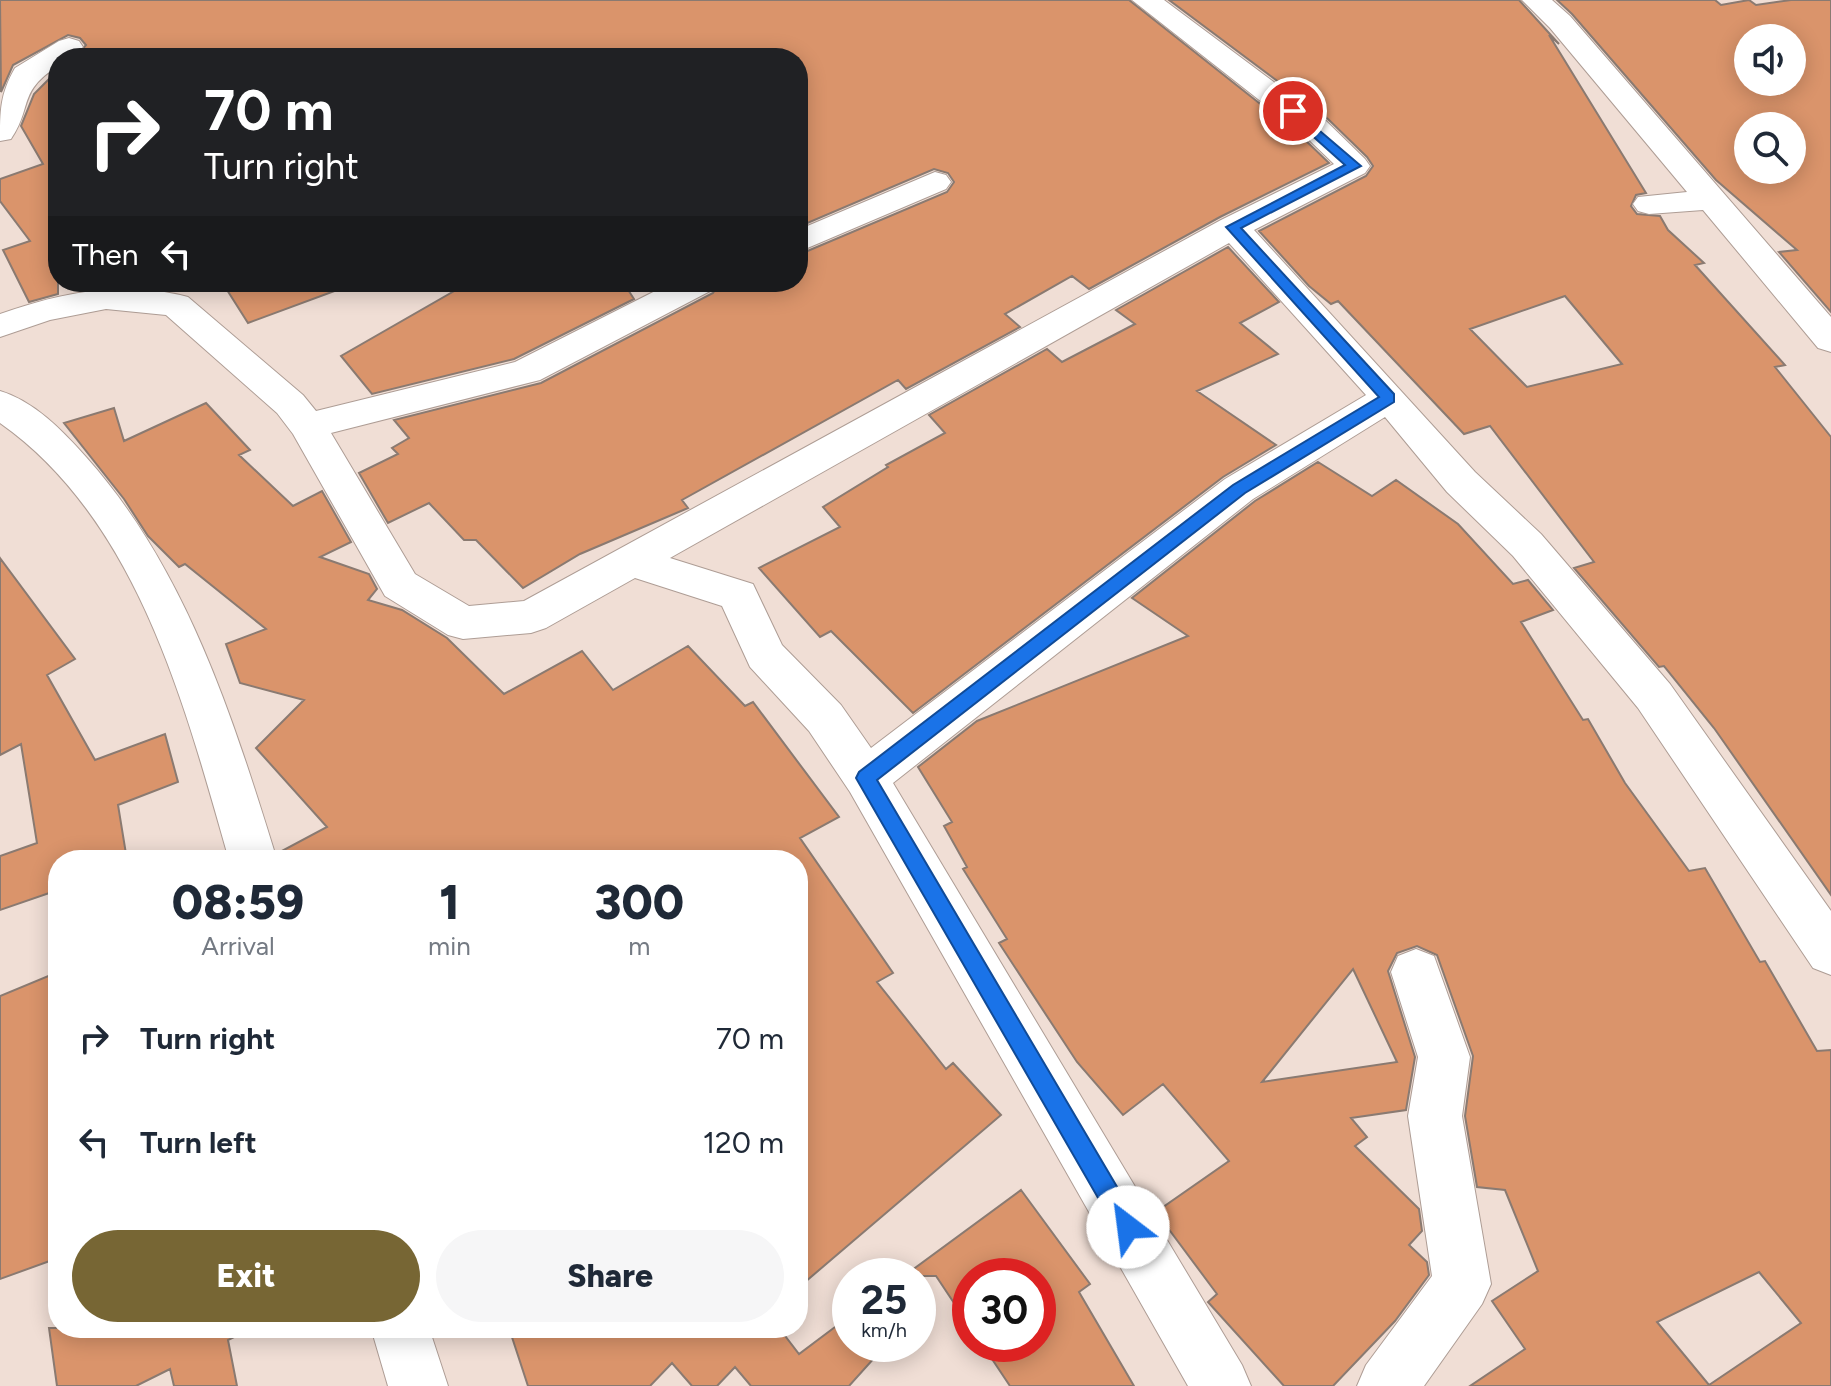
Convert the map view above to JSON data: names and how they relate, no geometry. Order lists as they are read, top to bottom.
{
  "page": {
    "turn": ["70 m", "Turn right"],
    "then": "Then",
    "eta": [
      "08:59",
      "Arrival",
      "1",
      "min",
      "300",
      "m"
    ],
    "list": [
      {
        "name": "Turn right",
        "value": "70 m"
      },
      {
        "name": "Turn left",
        "value": "120 m"
      }
    ],
    "buttons": ["Exit", "Share"],
    "speed": "25 km/h",
    "limit": "30"
  }
}
